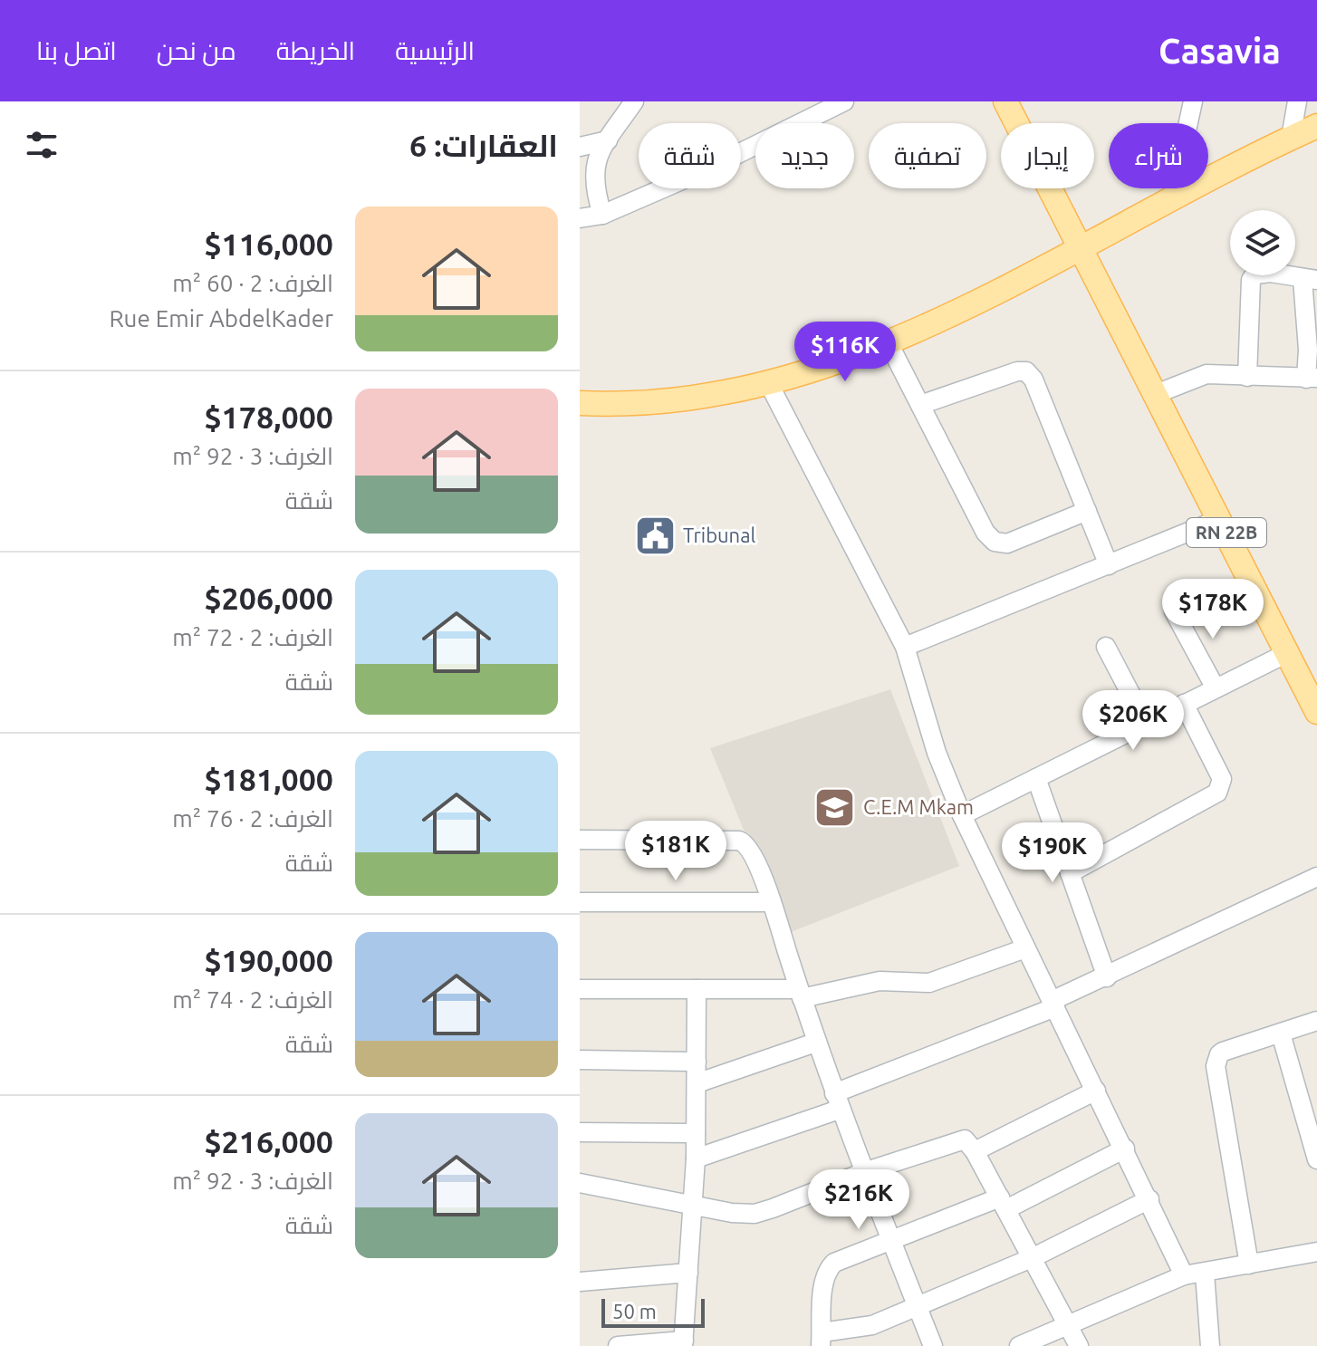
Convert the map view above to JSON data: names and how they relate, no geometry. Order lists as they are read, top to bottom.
{
  "streets": {
    "main road": ["RN 22B"]
  },
  "places": {
    "public building": ["Tribunal"],
    "school or university": ["C.E.M Mkam"]
  },
  "scale_bar": "50 m",
  "page": {
    "header": "Casavia",
    "nav": [
      "الرئيسية",
      "الخريطة",
      "من نحن",
      "اتصل بنا"
    ],
    "heading": "العقارات: 6",
    "chip": [
      "شراء",
      "إيجار",
      "تصفية",
      "جديد",
      "شقة"
    ],
    "list": [
      {
        "name": "$116,000",
        "note": "الغرف: 2 · 60 m² · Rue Emir AbdelKader"
      },
      {
        "name": "$178,000",
        "note": "الغرف: 3 · 92 m² · شقة"
      },
      {
        "name": "$206,000",
        "note": "الغرف: 2 · 72 m² · شقة"
      },
      {
        "name": "$181,000",
        "note": "الغرف: 2 · 76 m² · شقة"
      },
      {
        "name": "$190,000",
        "note": "الغرف: 2 · 74 m² · شقة"
      },
      {
        "name": "$216,000",
        "note": "الغرف: 3 · 92 m² · شقة"
      }
    ],
    "price": [
      "$116K",
      "$178K",
      "$206K",
      "$181K",
      "$190K",
      "$216K"
    ],
    "scale": "50 m"
  }
}
